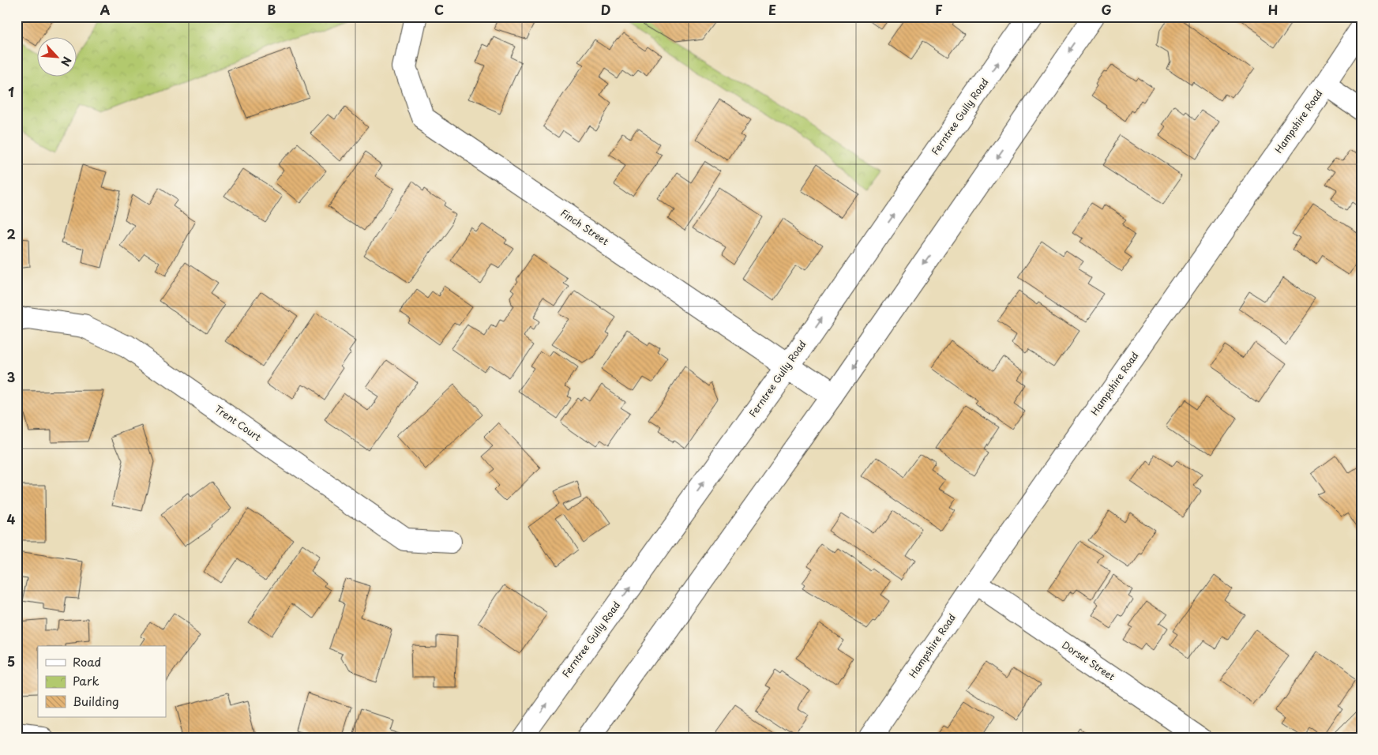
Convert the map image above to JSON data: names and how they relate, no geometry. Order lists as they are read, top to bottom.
{
  "streets": {
    "street": [
      "Ferntree Gully Road",
      "Hampshire Road",
      "Finch Street",
      "Trent Court",
      "Dorset Street"
    ]
  },
  "crossings": [
    ["Ferntree Gully Road", "Finch Street"],
    ["Hampshire Road", "Dorset Street"]
  ],
  "legend": ["Road", "Park", "Building"],
  "north": "bottom right",
  "grid": {
    "columns": [
      "A",
      "B",
      "C",
      "D",
      "E",
      "F",
      "G",
      "H"
    ],
    "rows": [
      "1",
      "2",
      "3",
      "4",
      "5"
    ]
  }
}
